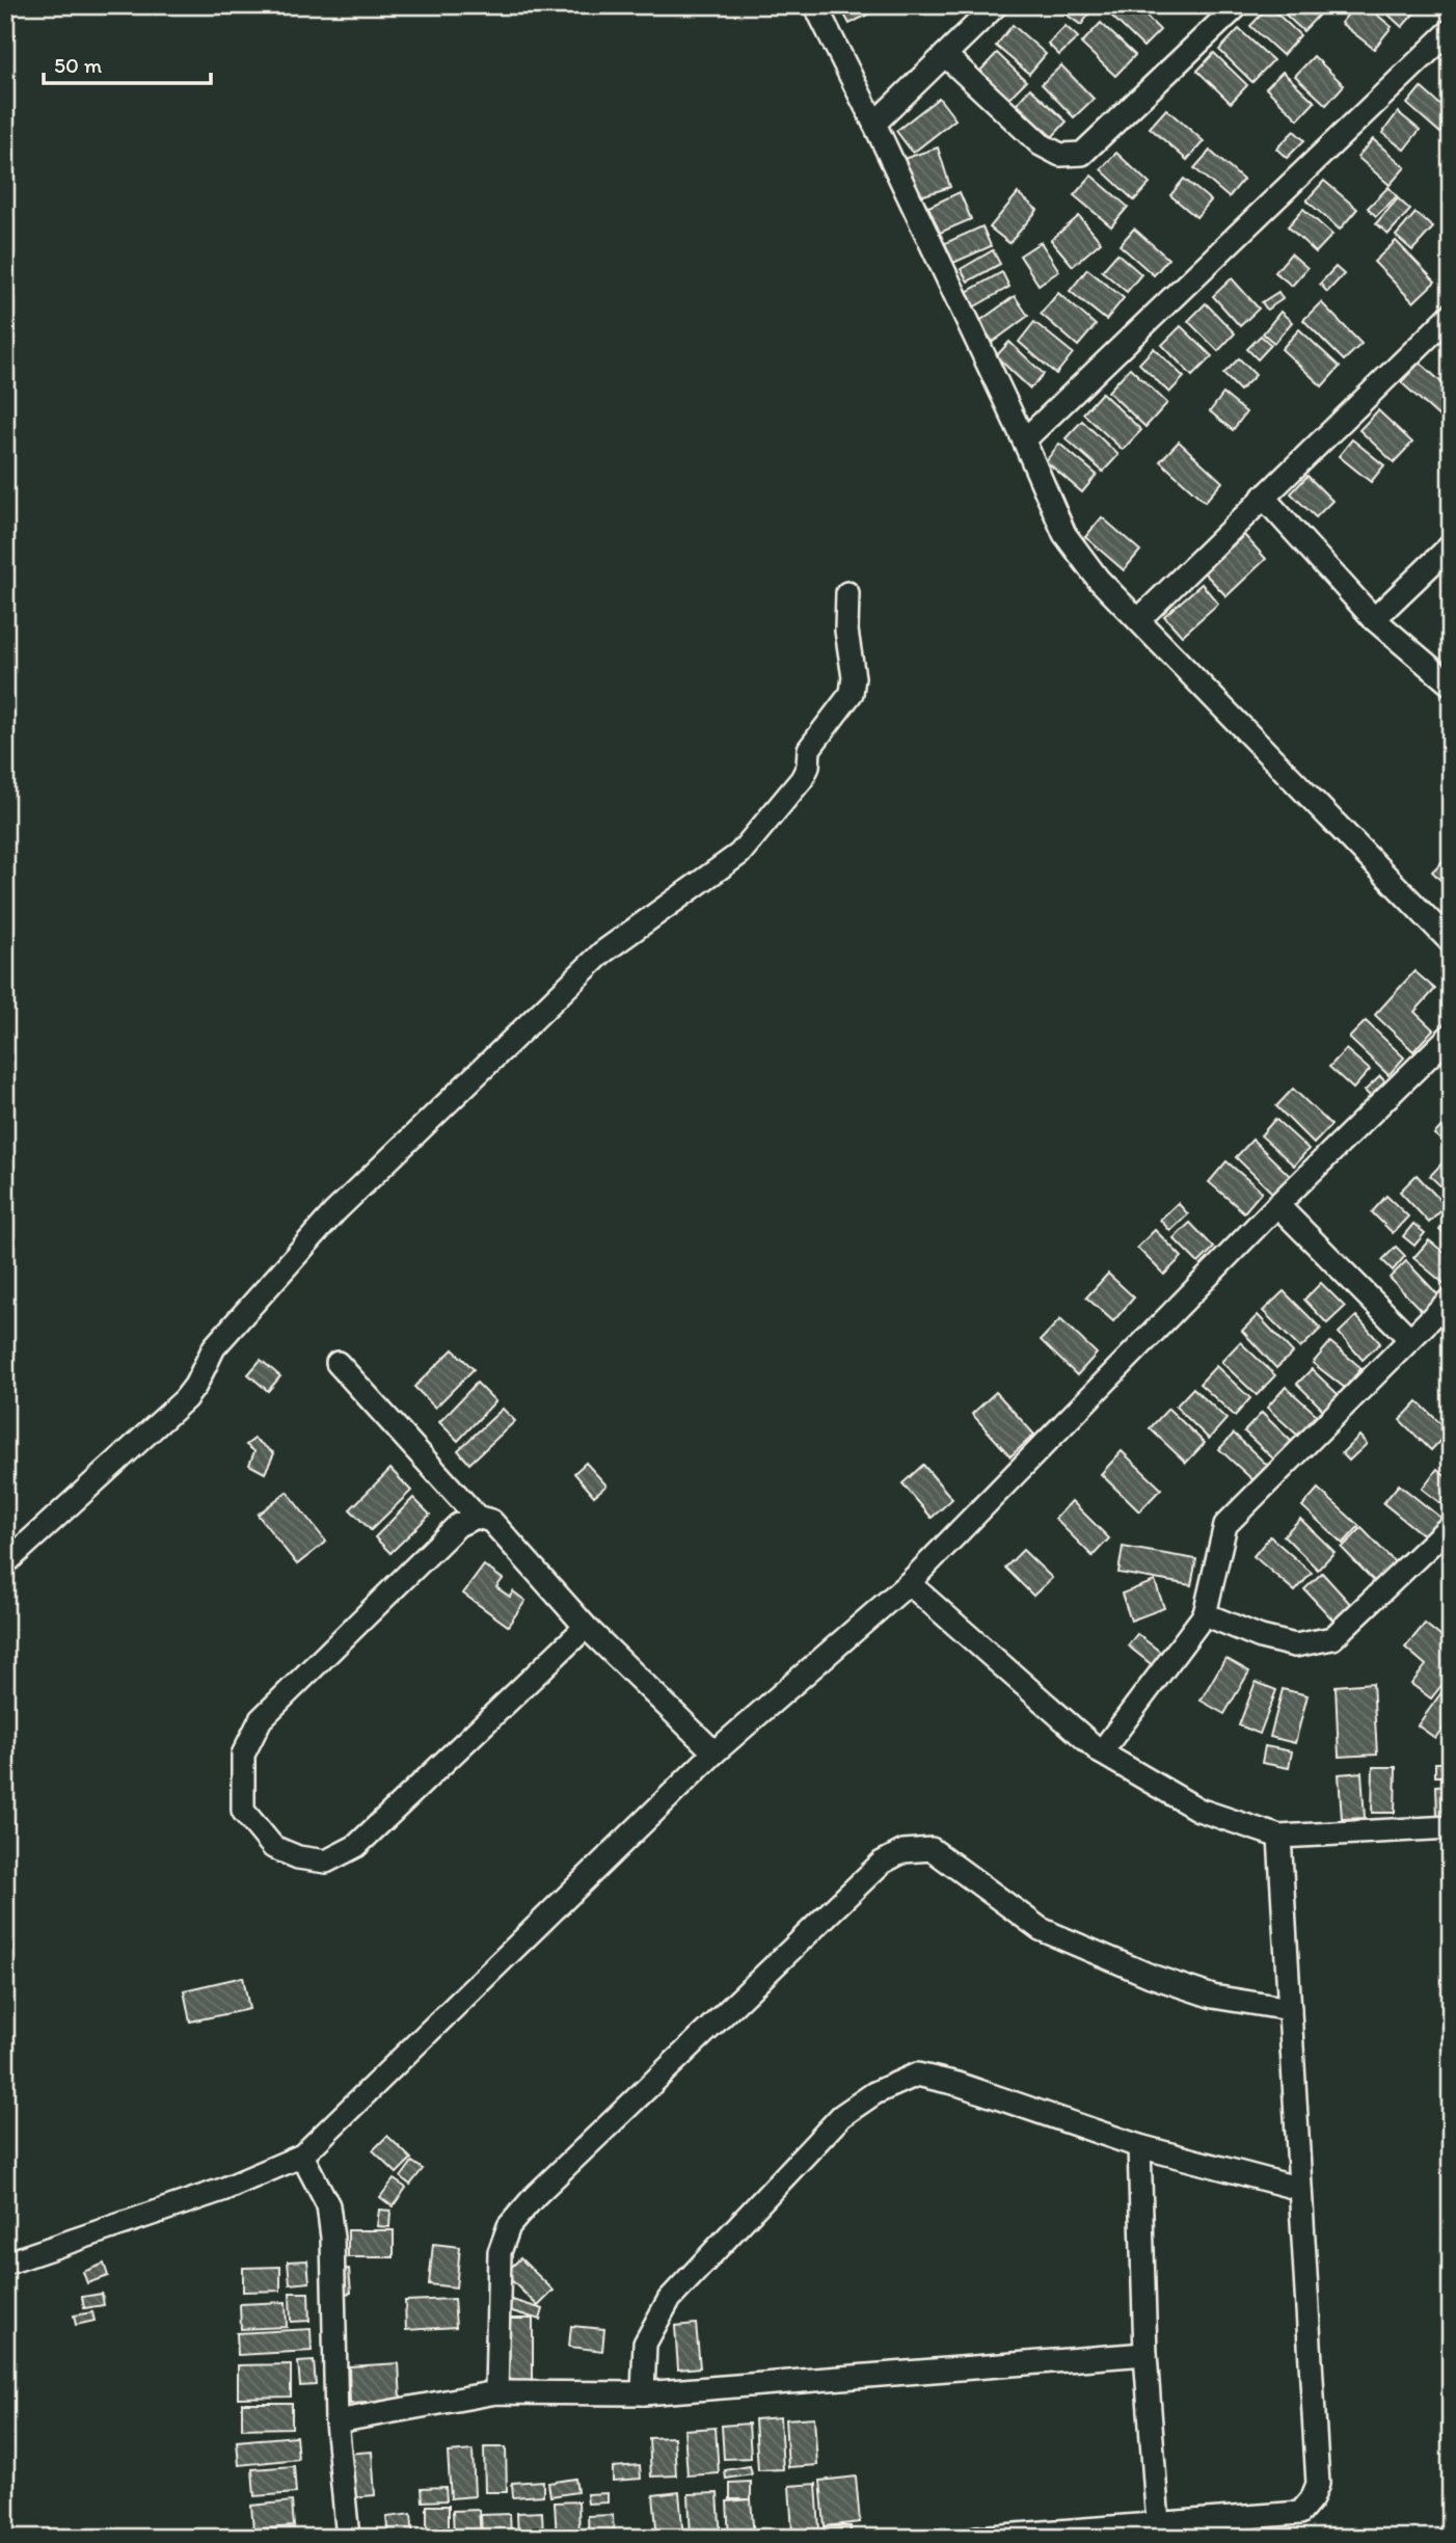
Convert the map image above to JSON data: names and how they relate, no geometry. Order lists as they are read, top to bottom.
{
  "scale_bar": "50 m"
}
